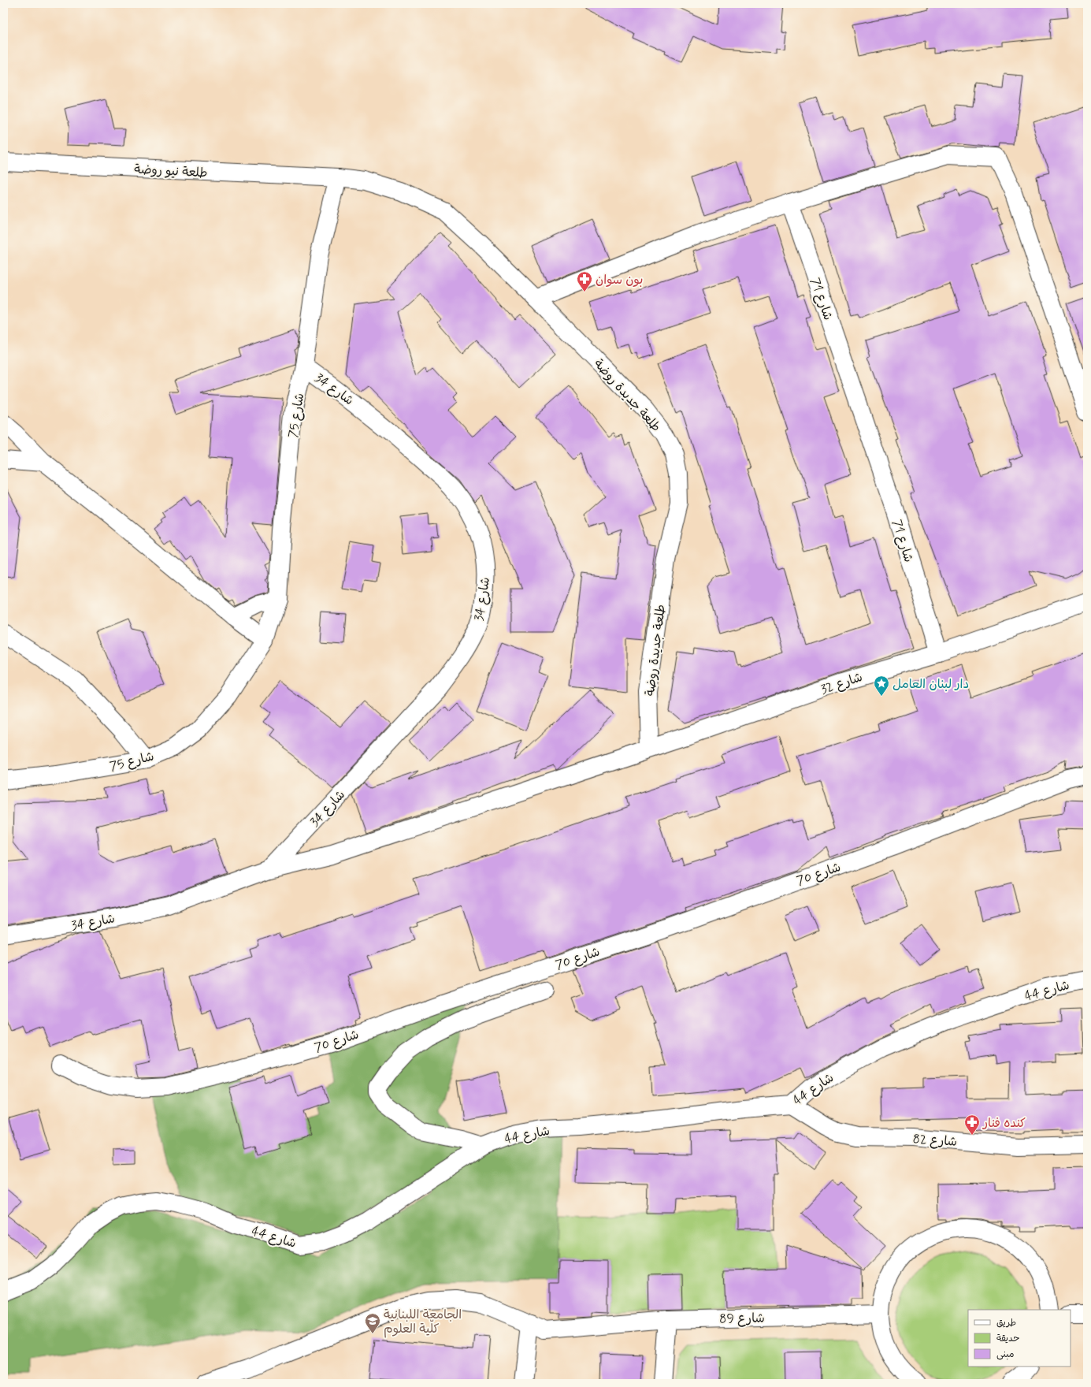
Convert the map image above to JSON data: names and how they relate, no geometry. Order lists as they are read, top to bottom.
{
  "streets": {
    "street": [
      "طلعة نيو روضة",
      "شارع 71",
      "شارع 34",
      "طلعة جديدة روضة",
      "شارع 75",
      "شارع 32",
      "شارع 70",
      "شارع 44",
      "شارع 82",
      "شارع 89"
    ]
  },
  "crossings": [
    ["طلعة نيو روضة", "طلعة جديدة روضة"],
    ["طلعة نيو روضة", "شارع 75"],
    ["شارع 71", "شارع 32"],
    ["شارع 34", "طلعة جديدة روضة"],
    ["شارع 34", "شارع 75"],
    ["شارع 34", "شارع 32"],
    ["طلعة جديدة روضة", "شارع 75"],
    ["طلعة جديدة روضة", "شارع 32"],
    ["شارع 44", "شارع 82"]
  ],
  "places": {
    "pharmacy": ["بون سوان", "كنده فنار"],
    "place": ["دار لبنان العامل"],
    "school or university": ["الجامعة اللبنانية كلّية العلوم"]
  },
  "legend": ["طريق", "حديقة", "مبنى"]
}
